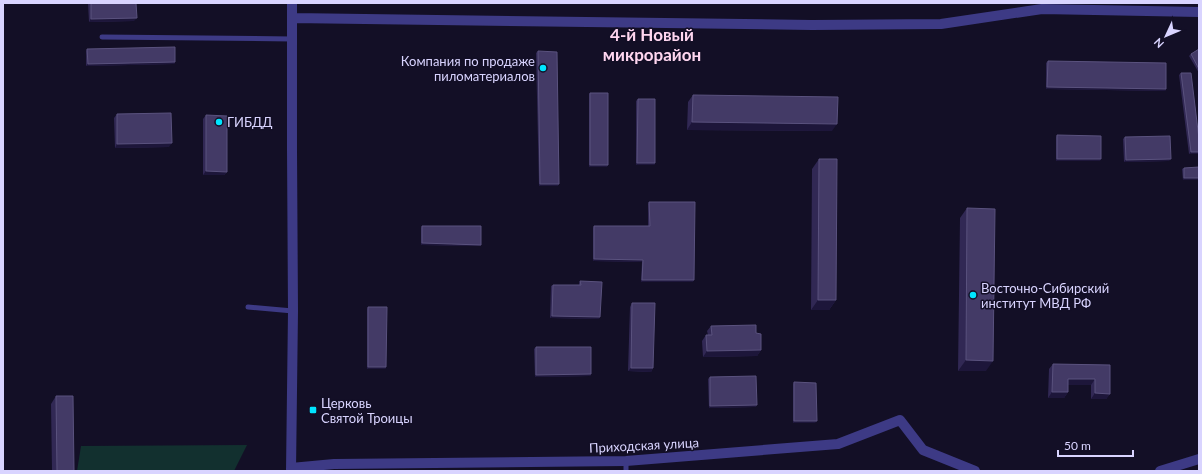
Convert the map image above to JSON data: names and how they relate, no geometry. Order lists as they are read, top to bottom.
{
  "streets": {
    "street": ["Приходская улица"]
  },
  "districts": ["4-й Новый микрорайон"],
  "places": {
    "other": ["Компания по продаже пиломатериалов", "ГИБДД", "Восточно-Сибирский институт МВД РФ"],
    "transit": ["Церковь Святой Троицы"]
  },
  "scale_bar": "50 m",
  "north": "bottom left"
}
